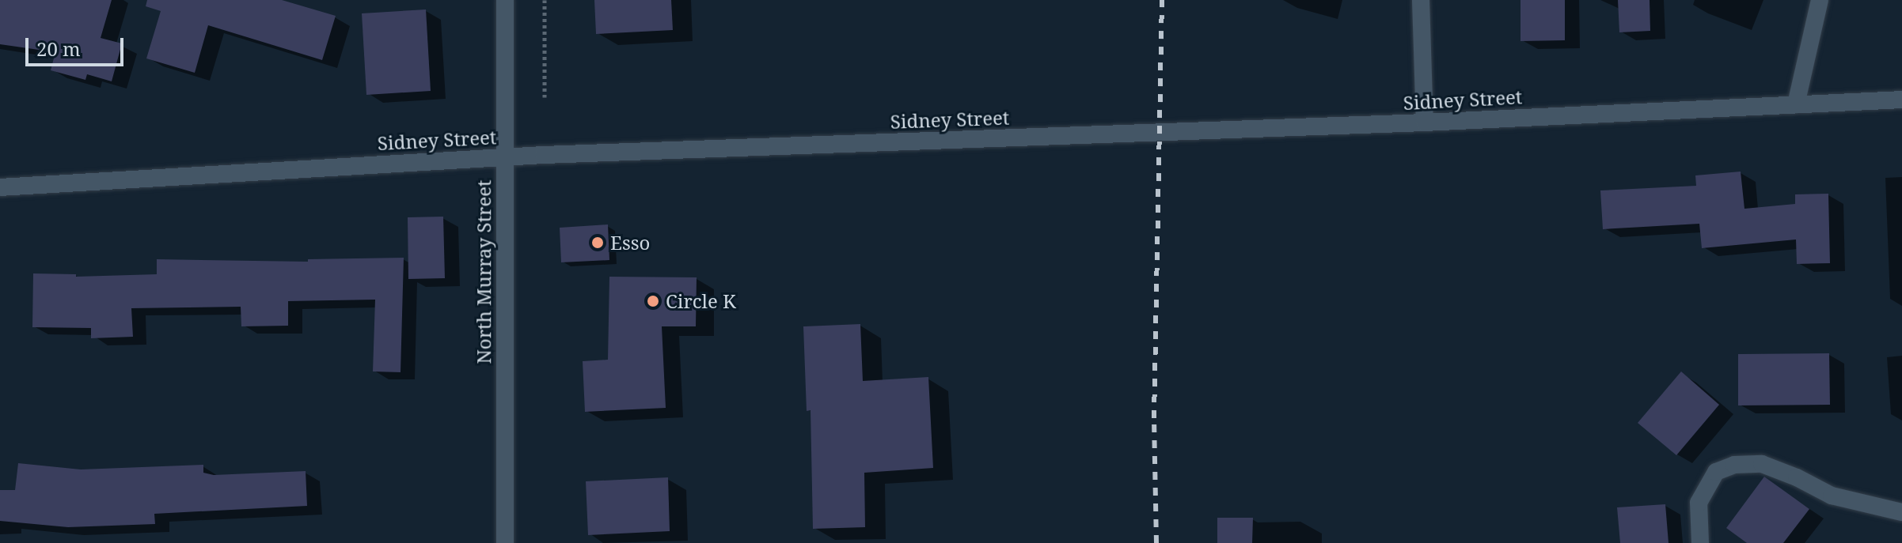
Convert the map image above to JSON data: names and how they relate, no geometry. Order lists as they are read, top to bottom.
{
  "streets": {
    "main road": ["Sidney Street", "North Murray Street"]
  },
  "crossings": [
    ["Sidney Street", "North Murray Street"]
  ],
  "places": ["Esso", "Circle K"],
  "scale_bar": "20 m"
}
